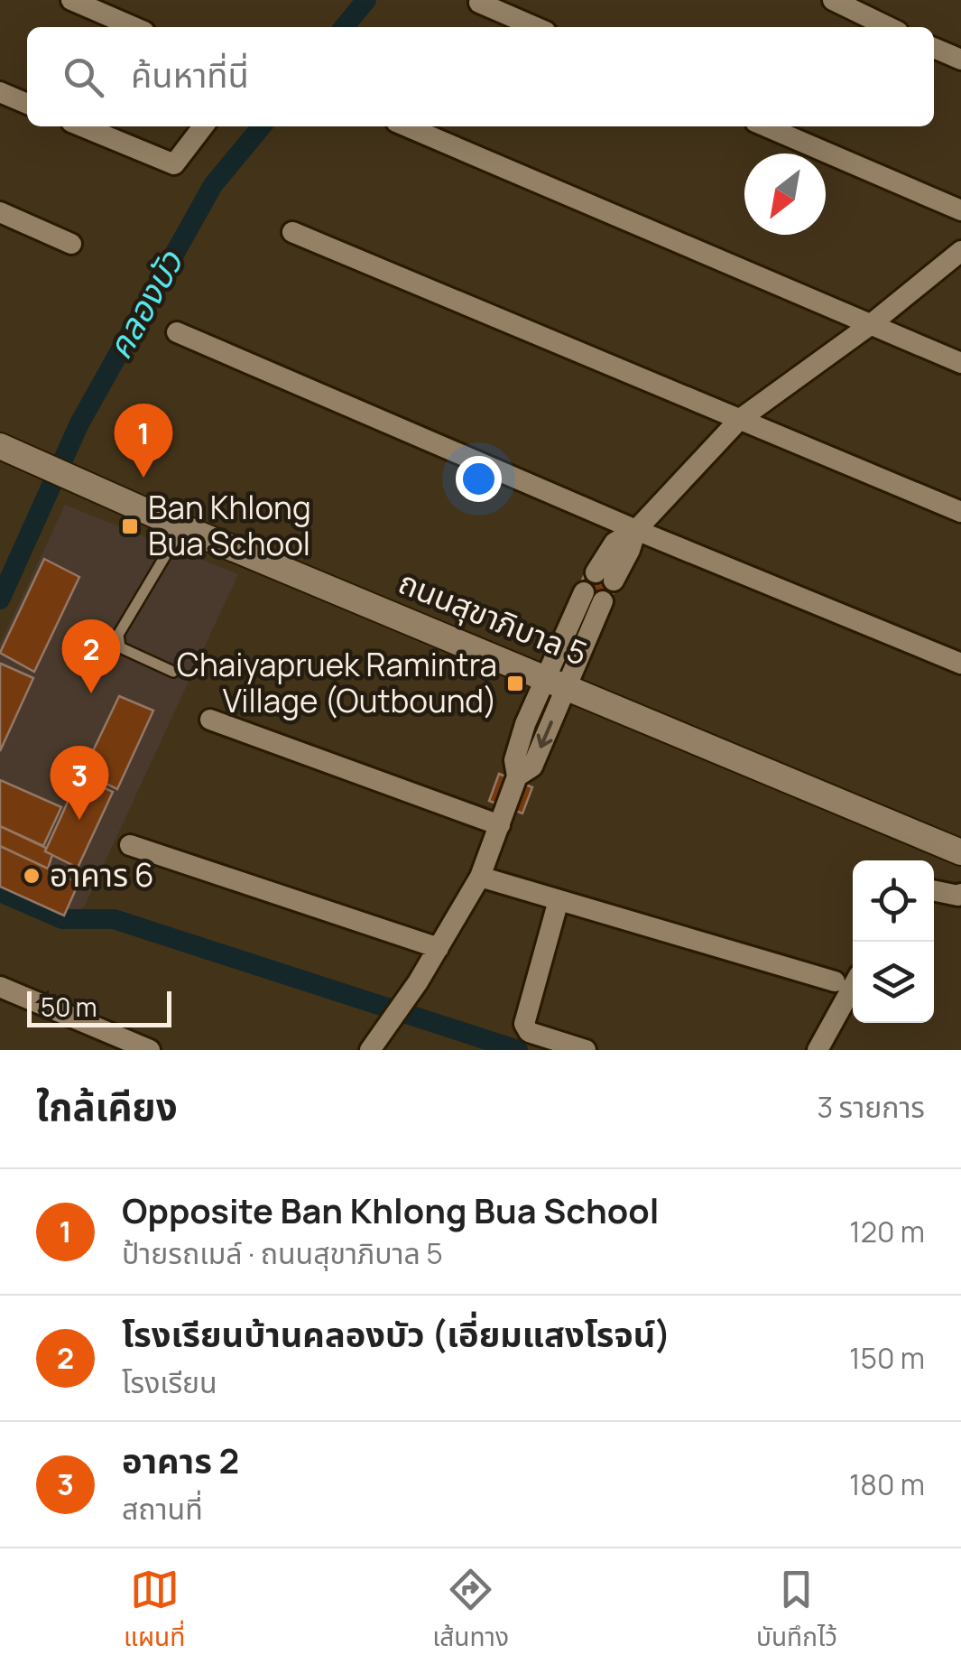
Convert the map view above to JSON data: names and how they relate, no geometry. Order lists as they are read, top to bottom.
{
  "streets": {
    "street": ["ถนนสุขาภิบาล 5"]
  },
  "water": ["คลองบัว"],
  "places": {
    "transit": ["Ban Khlong Bua School", "Chaiyapruek Ramintra Village (Outbound)"],
    "other": ["อาคาร 6"]
  },
  "scale_bar": "50 m",
  "north": "bottom left",
  "page": {
    "search": "ค้นหาที่นี่",
    "pins": ["1", "2", "3"],
    "scale": "50 m",
    "heading": ["ใกล้เคียง", "3 รายการ"],
    "list": [
      {
        "mark": "1",
        "name": "Opposite Ban Khlong Bua School",
        "note": "ป้ายรถเมล์ · ถนนสุขาภิบาล 5",
        "value": "120 m"
      },
      {
        "mark": "2",
        "name": "โรงเรียนบ้านคลองบัว (เอี่ยมแสงโรจน์)",
        "note": "โรงเรียน",
        "value": "150 m"
      },
      {
        "mark": "3",
        "name": "อาคาร 2",
        "note": "สถานที่",
        "value": "180 m"
      }
    ],
    "nav": ["แผนที่", "เส้นทาง", "บันทึกไว้"]
  }
}
